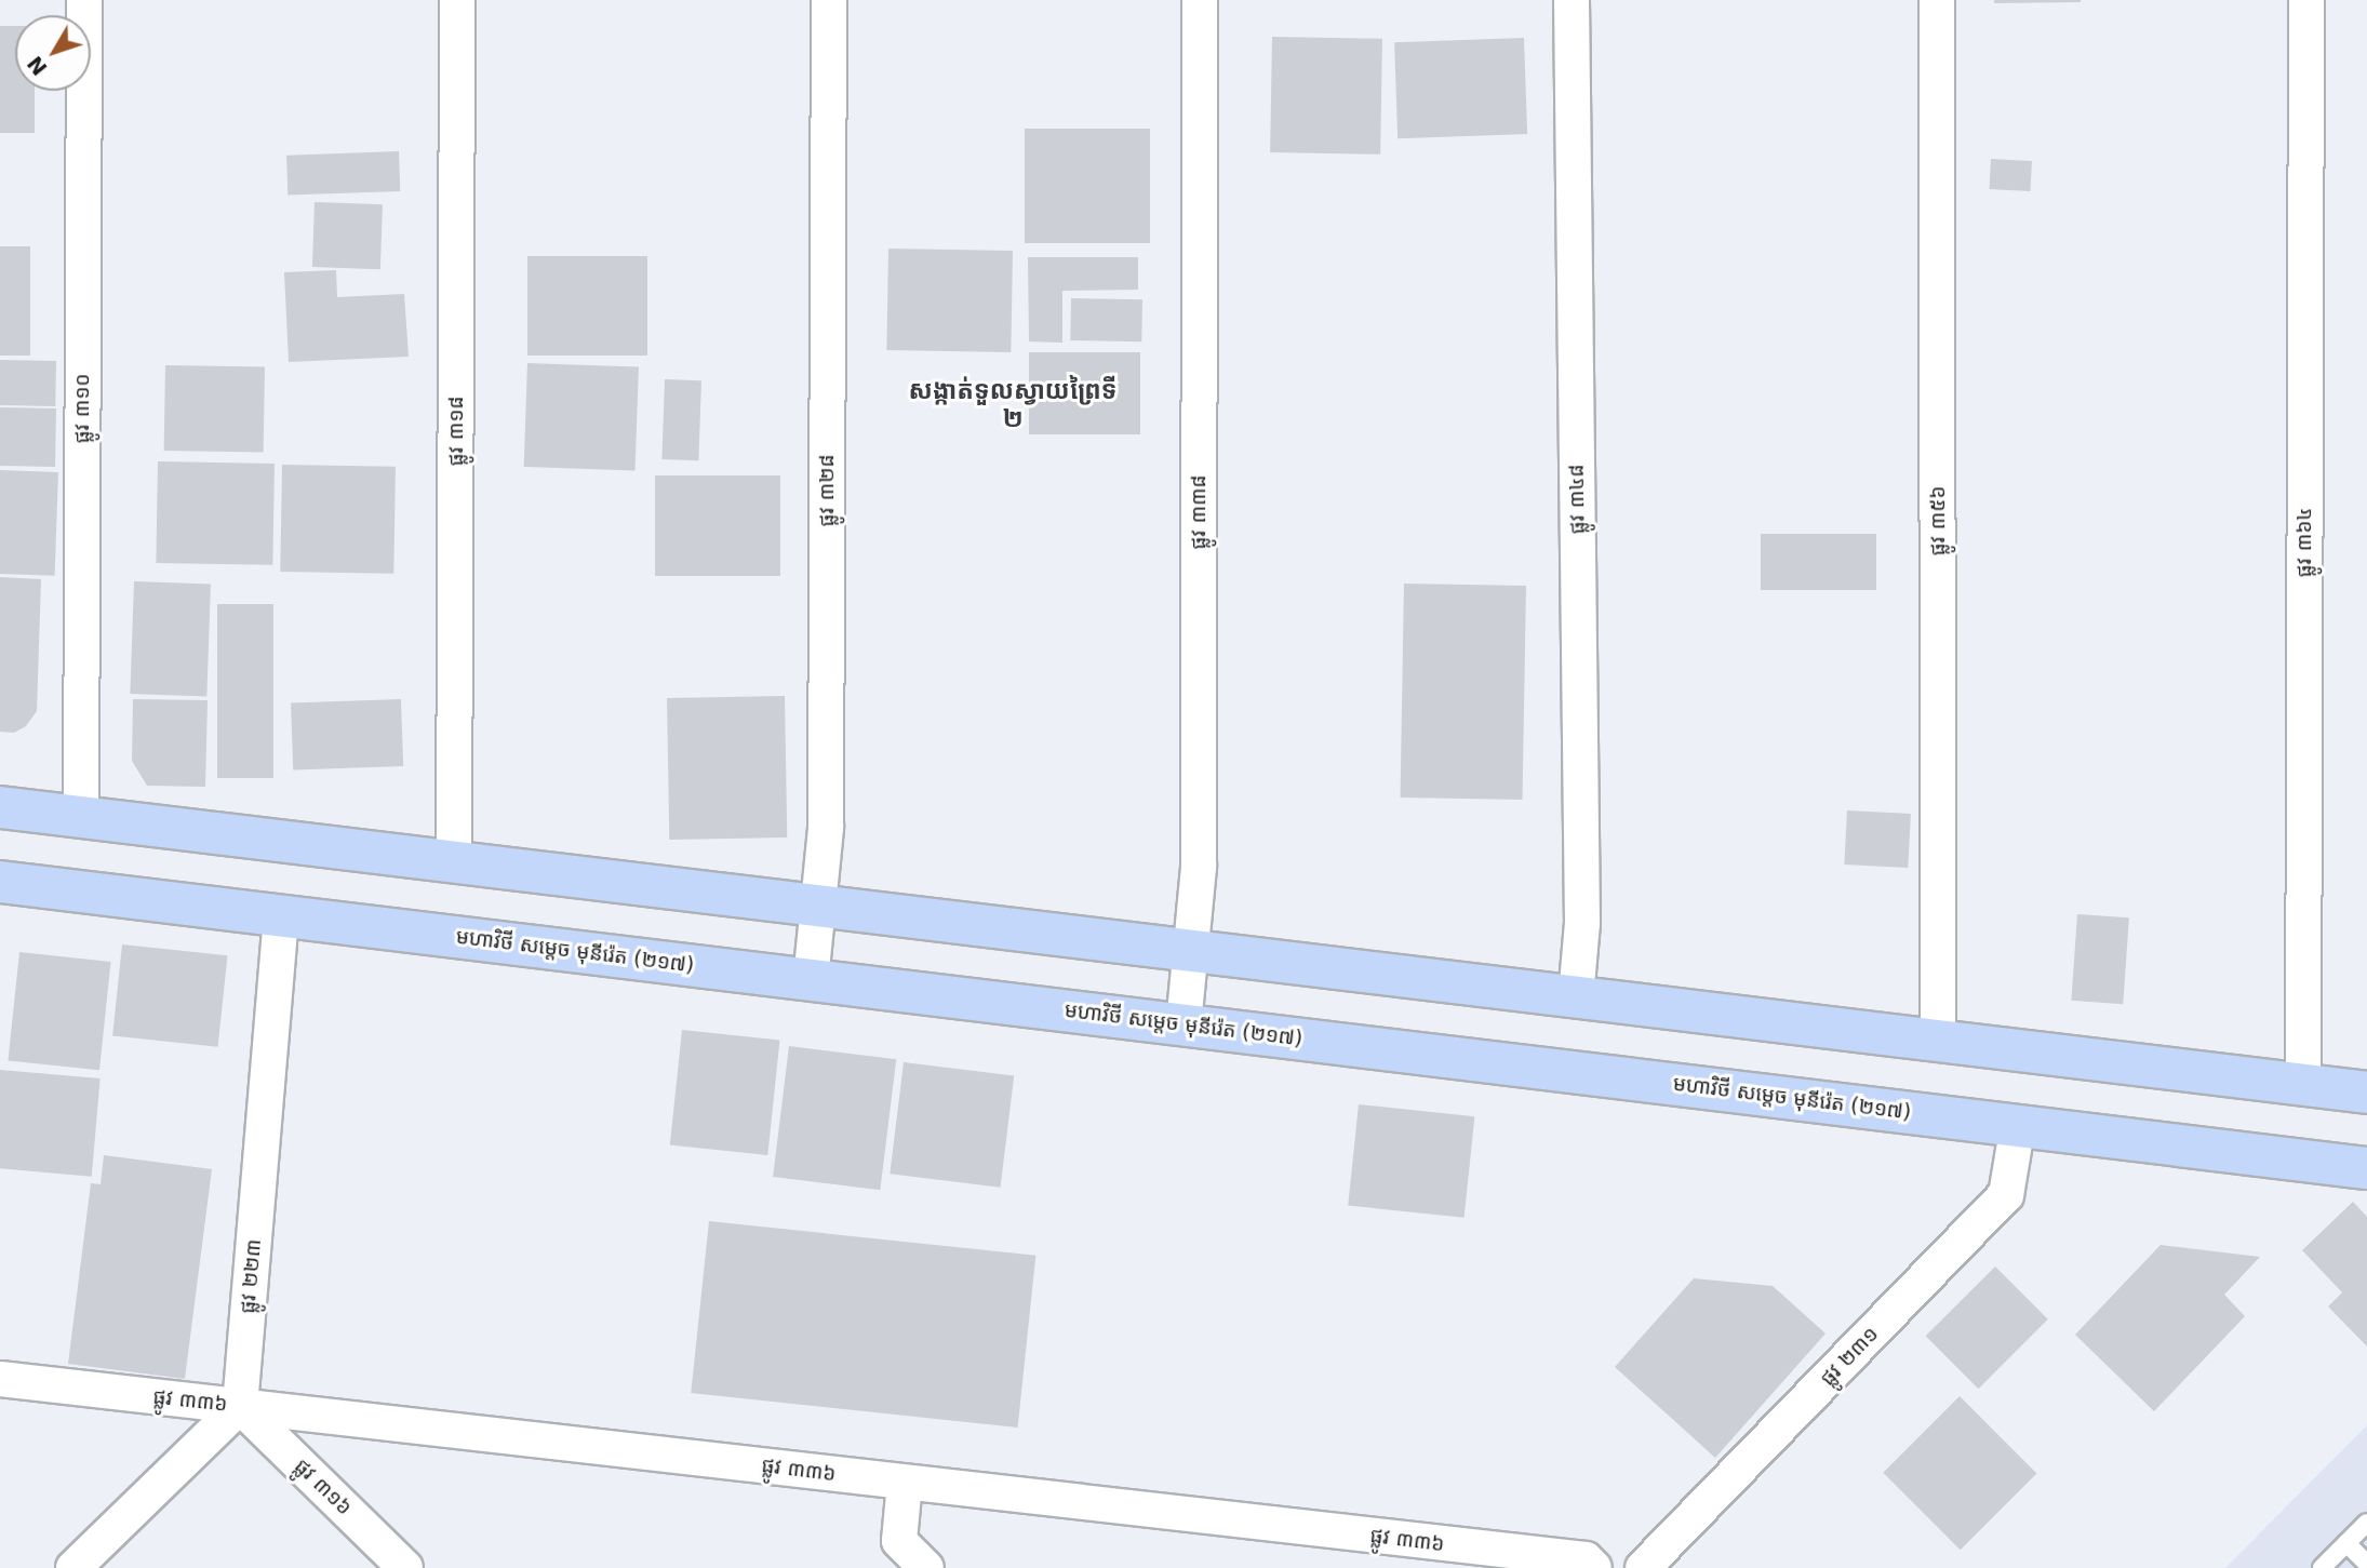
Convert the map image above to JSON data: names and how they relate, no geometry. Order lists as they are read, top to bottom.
{
  "streets": {
    "main road": ["មហាវិថី សម្តេច មុនីរ៉េត (២១៧)"],
    "street": [
      "ផ្លូវ ៣១០",
      "ផ្លូវ ៣១៨",
      "ផ្លូវ ៣២៨",
      "ផ្លូវ ៣៤៨",
      "ផ្លូវ ៣៣៨",
      "ផ្លូវ ៣៥៦",
      "ផ្លូវ ៣៦៤",
      "ផ្លូវ ២២៣",
      "ផ្លូវ ២៣១",
      "ផ្លូវ ៣៣៦",
      "ផ្លូវ ៣១៦"
    ]
  },
  "crossings": [
    ["ផ្លូវ ៣២៨", "មហាវិថី សម្តេច មុនីរ៉េត (២១៧)"],
    ["ផ្លូវ ៣៣៨", "មហាវិថី សម្តេច មុនីរ៉េត (២១៧)"],
    ["មហាវិថី សម្តេច មុនីរ៉េត (២១៧)", "ផ្លូវ ២២៣"],
    ["មហាវិថី សម្តេច មុនីរ៉េត (២១៧)", "ផ្លូវ ២៣១"],
    ["ផ្លូវ ២២៣", "ផ្លូវ ៣៣៦"],
    ["ផ្លូវ ២២៣", "ផ្លូវ ៣១៦"],
    ["ផ្លូវ ៣៣៦", "ផ្លូវ ៣១៦"]
  ],
  "districts": ["សង្កាត់ទួលស្វាយព្រៃទី ២"],
  "north": "bottom left"
}
